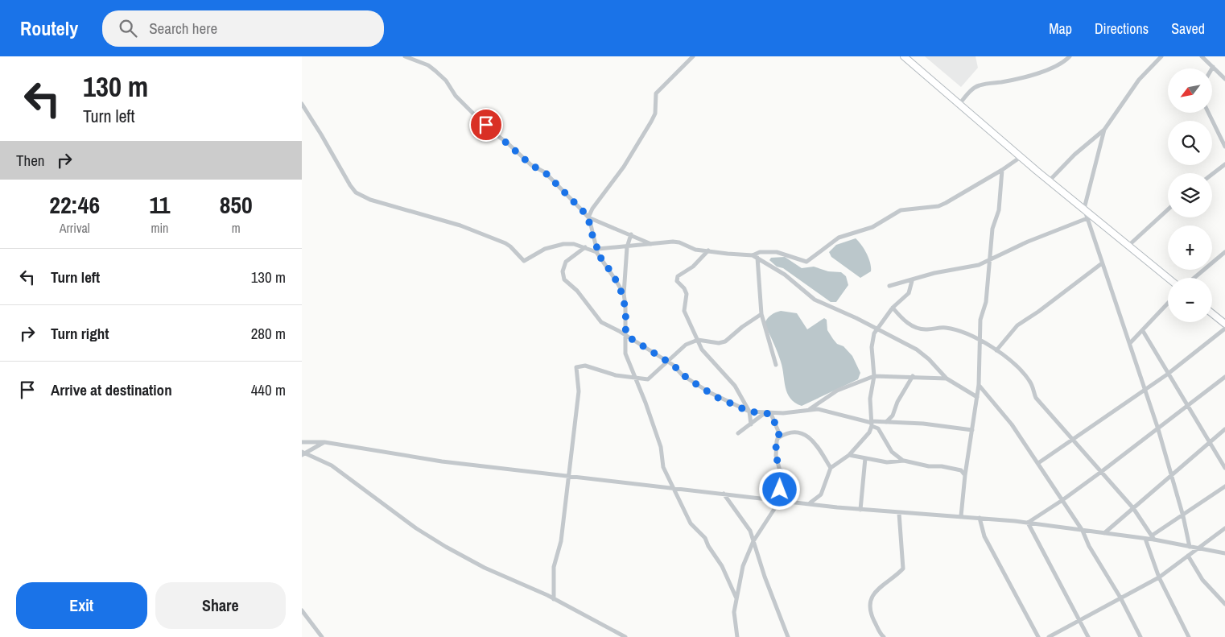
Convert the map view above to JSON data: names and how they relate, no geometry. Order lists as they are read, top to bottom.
{
  "north": "bottom left",
  "page": {
    "header": "Routely",
    "search": "Search here",
    "nav": ["Map", "Directions", "Saved"],
    "turn": ["130 m", "Turn left"],
    "map_buttons": ["+", "−"],
    "then": "Then",
    "eta": [
      "22:46",
      "Arrival",
      "11",
      "min",
      "850",
      "m"
    ],
    "list": [
      {
        "name": "Turn left",
        "value": "130 m"
      },
      {
        "name": "Turn right",
        "value": "280 m"
      },
      {
        "name": "Arrive at destination",
        "value": "440 m"
      }
    ],
    "buttons": ["Exit", "Share"]
  }
}
